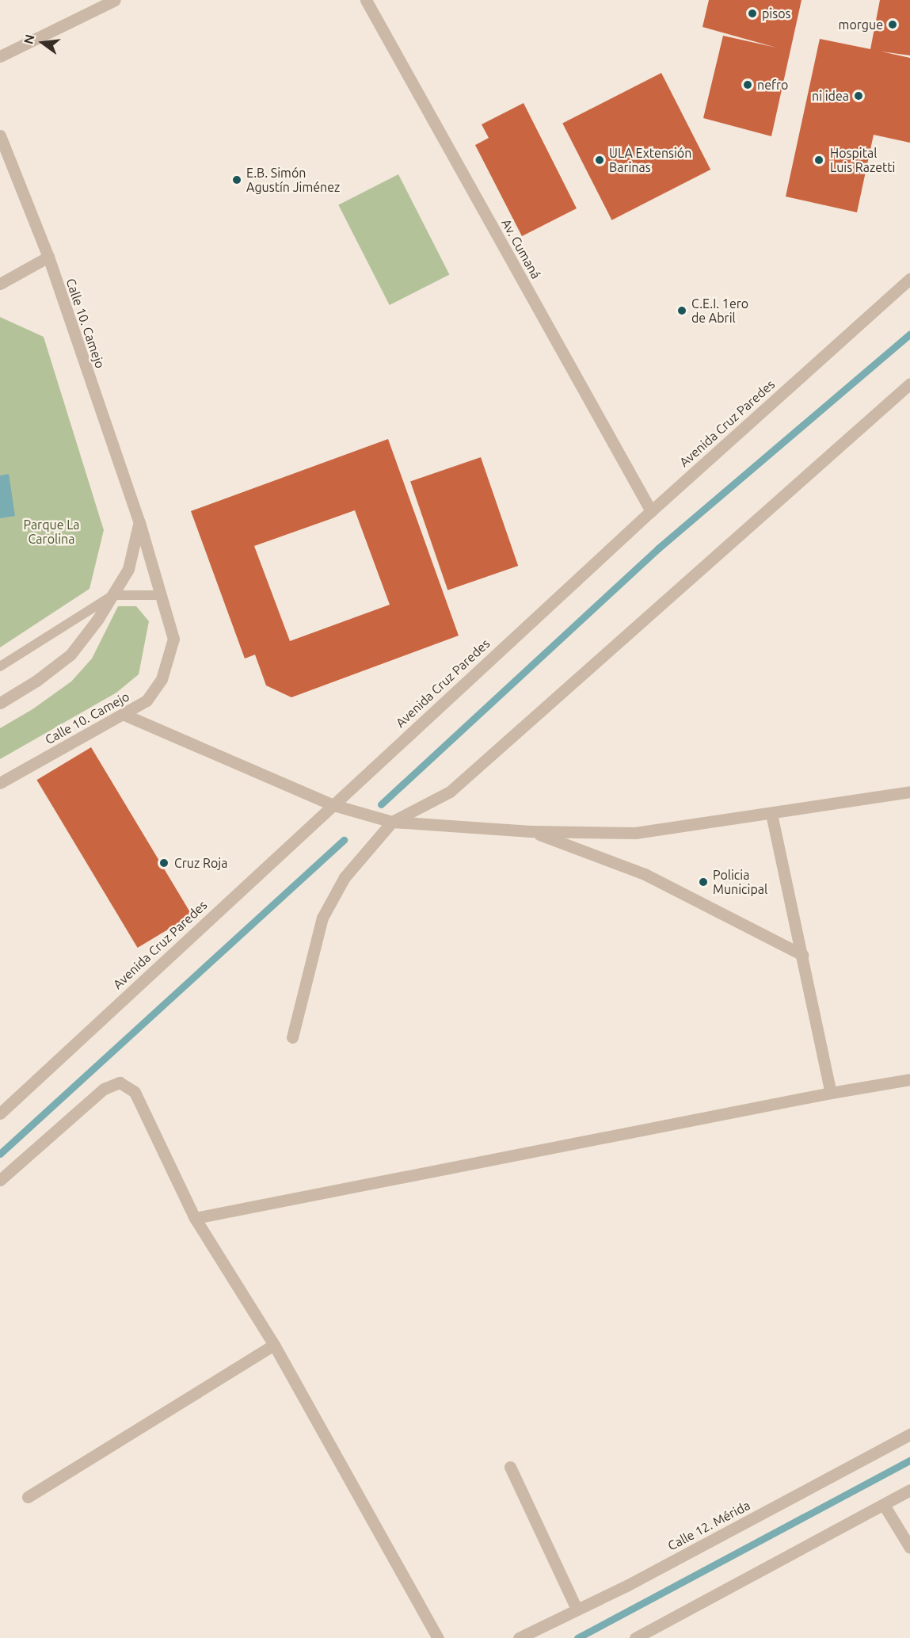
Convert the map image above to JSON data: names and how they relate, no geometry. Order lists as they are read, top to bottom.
{
  "streets": {
    "street": [
      "Av. Cumaná",
      "Calle 10. Camejo",
      "Avenida Cruz Paredes",
      "Calle 12. Mérida"
    ]
  },
  "crossings": [
    ["Av. Cumaná", "Avenida Cruz Paredes"]
  ],
  "parks": ["Parque La Carolina"],
  "places": [
    "pisos",
    "morgue",
    "nefro",
    "ni idea",
    "ULA Extensión Barinas",
    "Hospital Luis Razetti",
    "E.B. Simón Agustín Jiménez",
    "C.E.I. 1ero de Abril",
    "Cruz Roja",
    "Policia Municipal"
  ],
  "north": "left"
}
